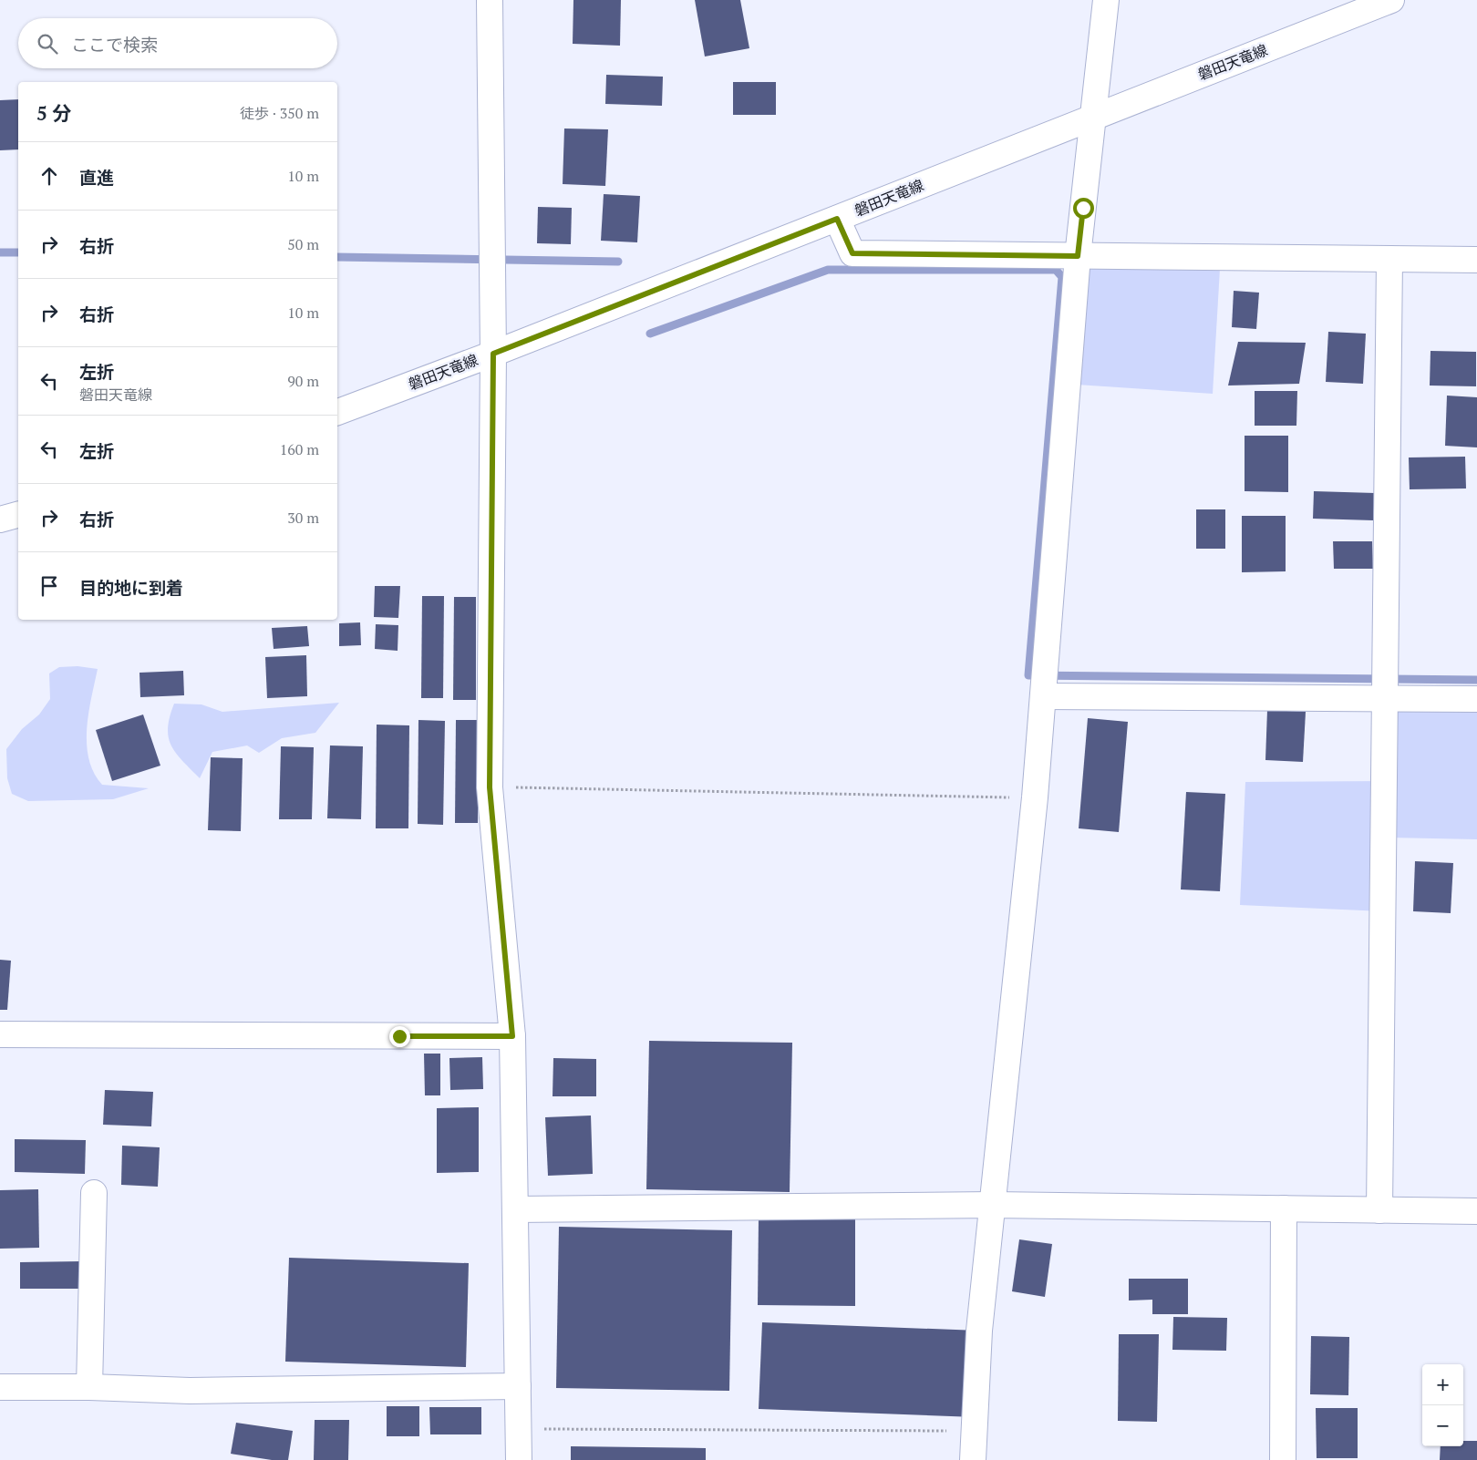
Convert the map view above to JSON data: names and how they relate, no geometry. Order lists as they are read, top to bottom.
{
  "streets": {
    "street": ["磐田天竜線"]
  },
  "page": {
    "search": "ここで検索",
    "heading": ["5 分", "徒歩 · 350 m"],
    "list": [
      ["直進", "10 m"],
      ["右折", "50 m"],
      ["右折", "10 m"],
      ["左折", "磐田天竜線", "90 m"],
      ["左折", "160 m"],
      ["右折", "30 m"],
      "目的地に到着"
    ],
    "map_buttons": ["+", "−"]
  }
}
